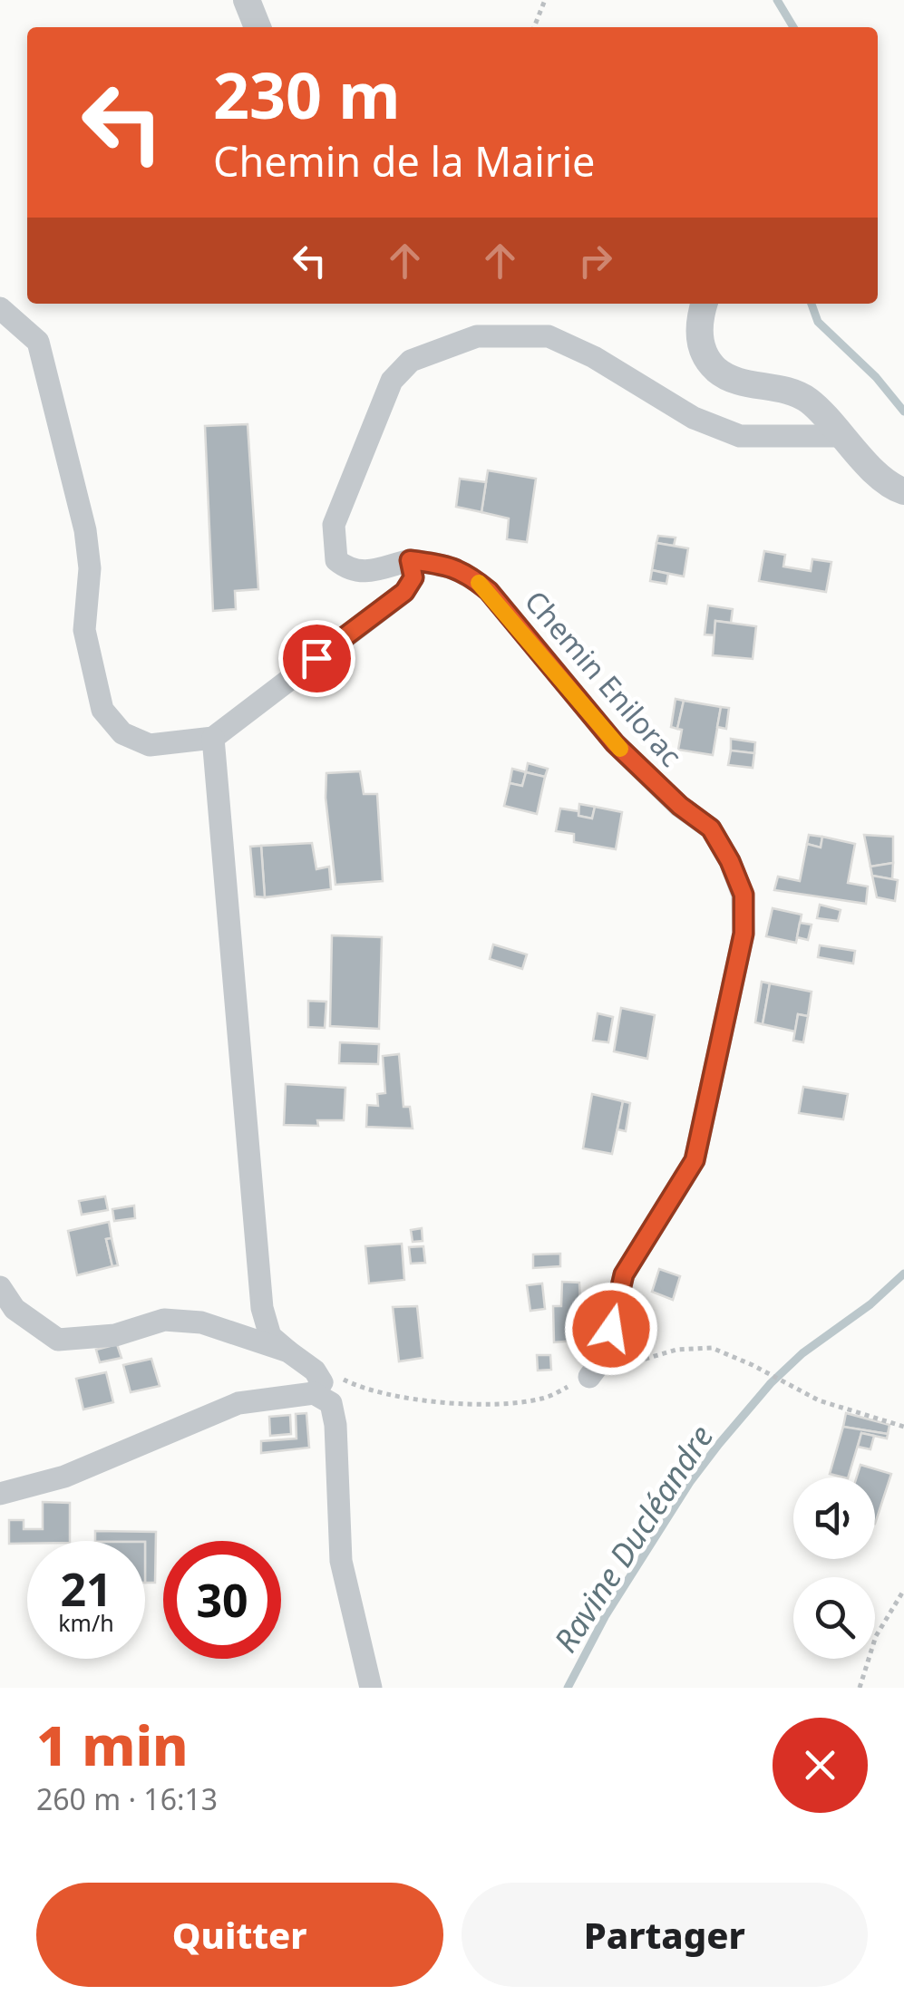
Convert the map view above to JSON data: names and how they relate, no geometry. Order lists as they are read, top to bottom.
{
  "streets": {
    "street": ["Chemin Enilorac"]
  },
  "water": ["Ravine Ducléandre"],
  "page": {
    "turn": ["230 m", "Chemin de la Mairie"],
    "speed": "21 km/h",
    "limit": "30",
    "heading": ["1 min", "260 m · 16:13"],
    "buttons": ["Quitter", "Partager"]
  }
}
